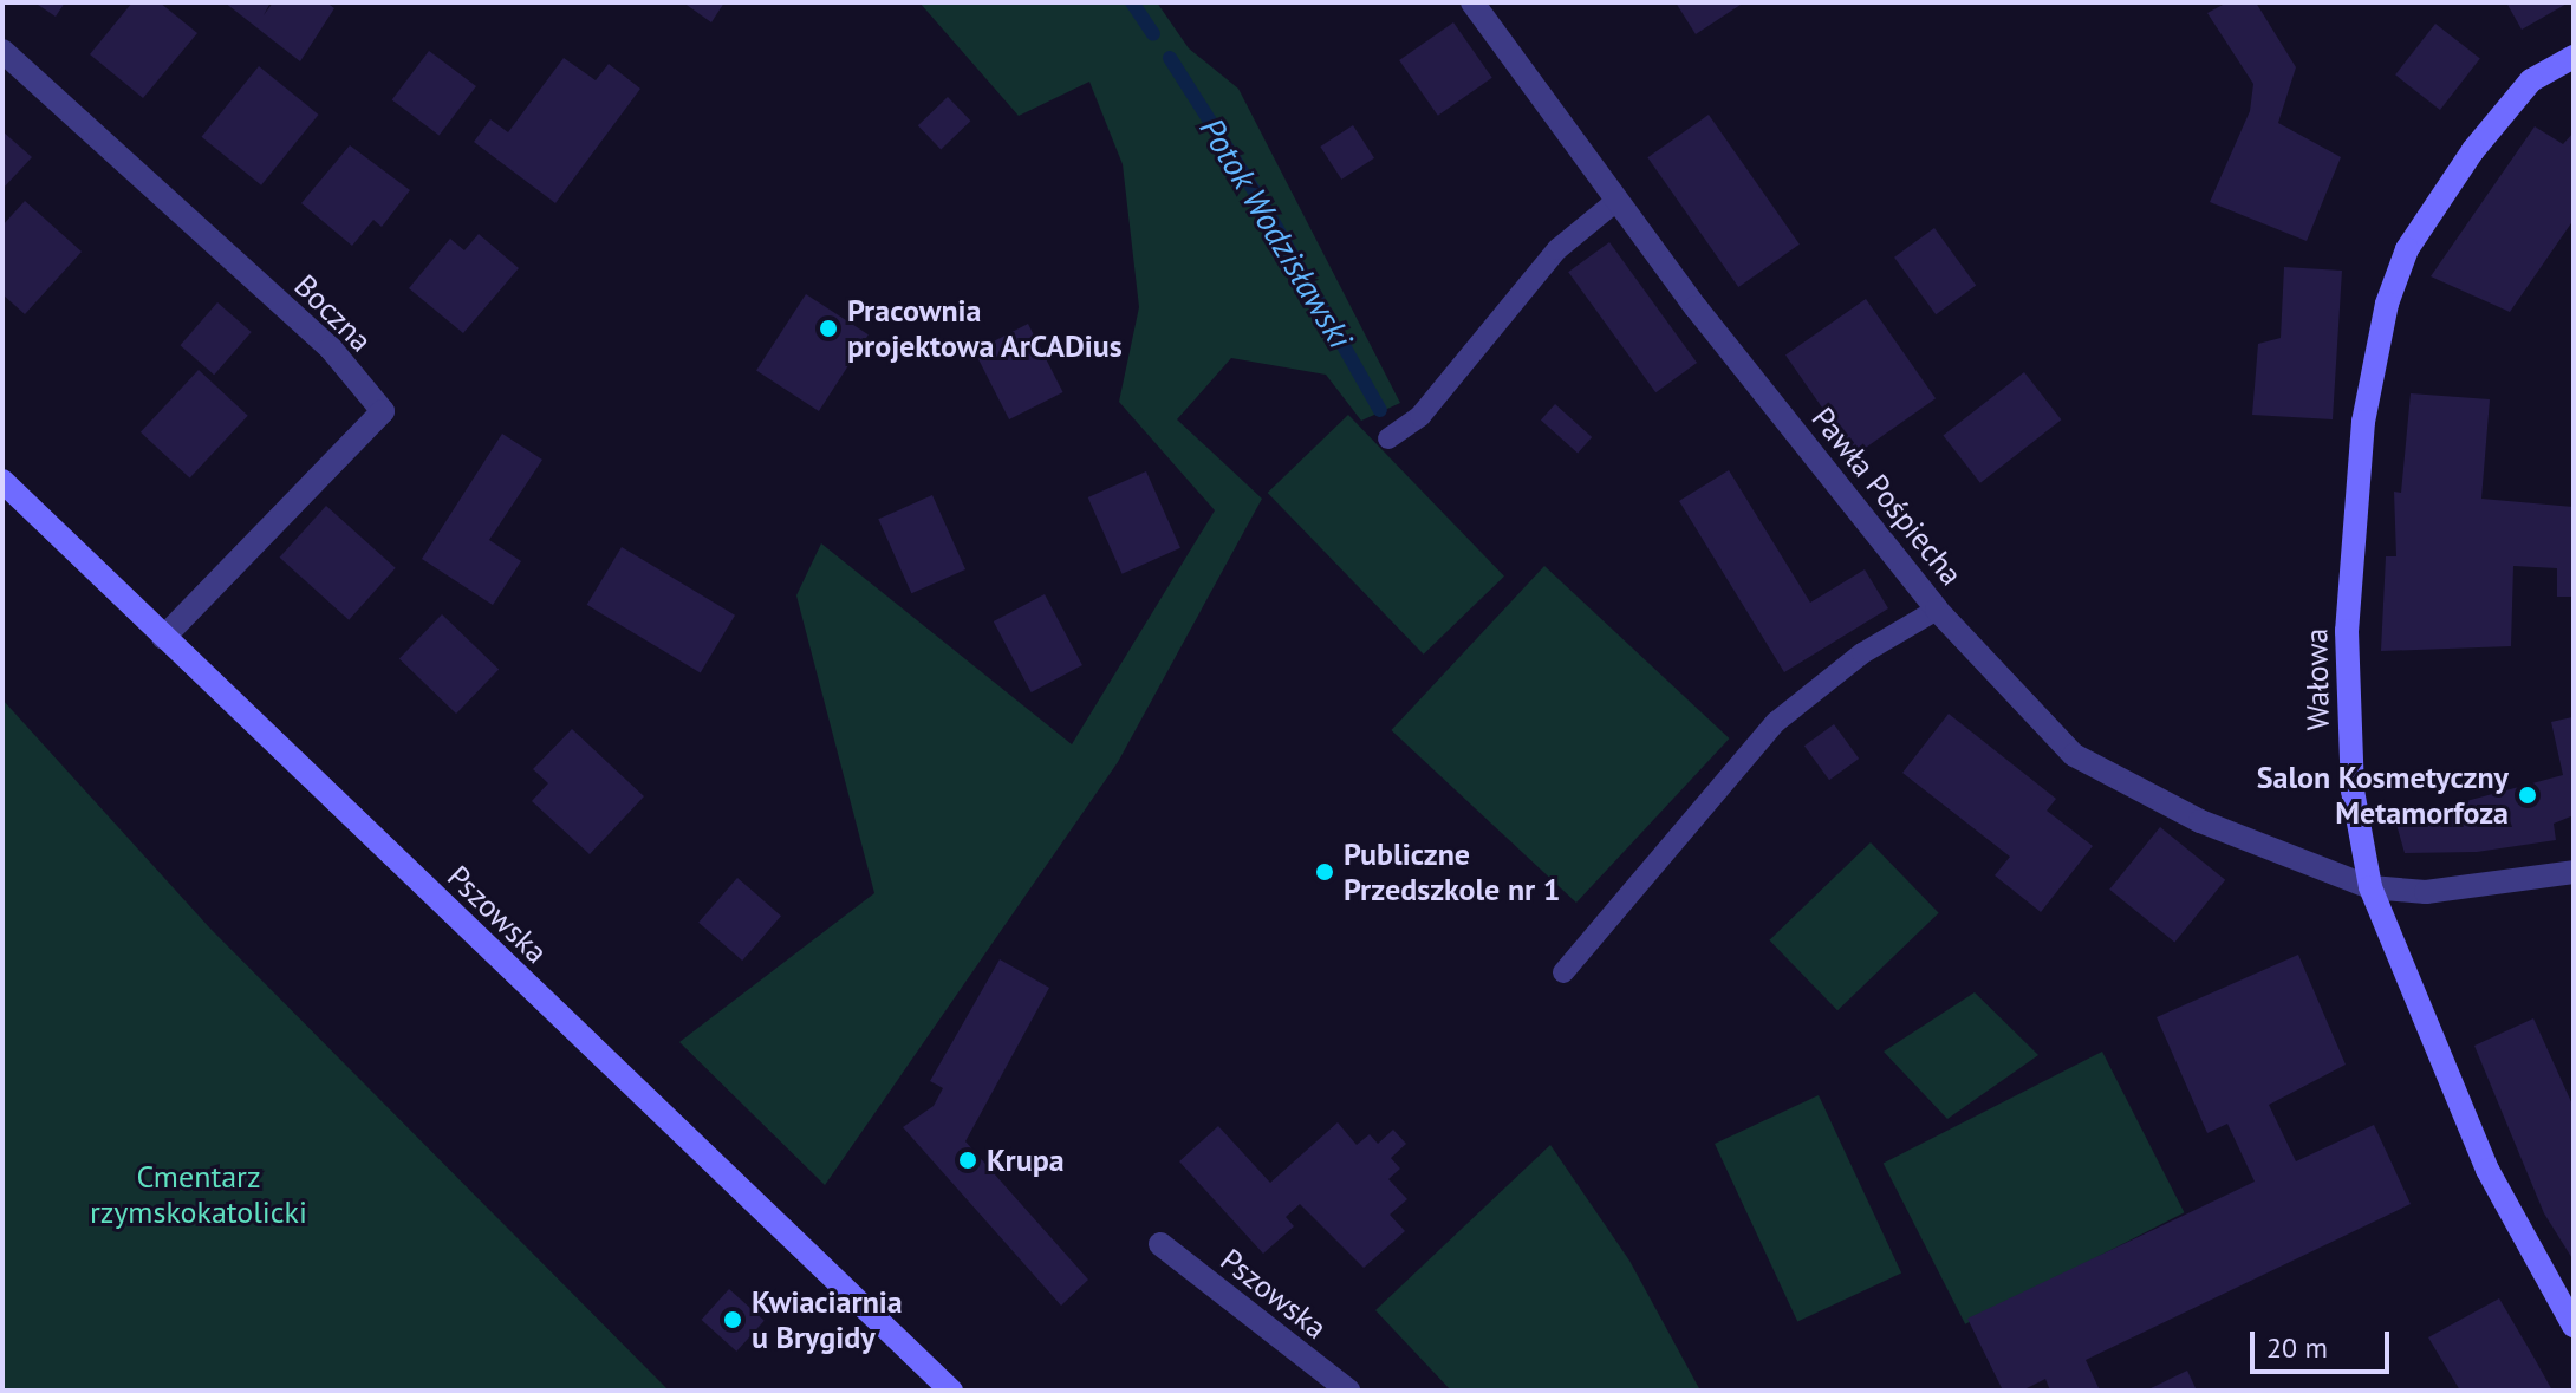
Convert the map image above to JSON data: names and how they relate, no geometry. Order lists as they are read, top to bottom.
{
  "streets": {
    "street": [
      "Boczna",
      "Pawła Pośpiecha",
      "Wałowa",
      "Pszowska"
    ]
  },
  "crossings": [
    ["Boczna", "Pszowska"],
    ["Pawła Pośpiecha", "Wałowa"]
  ],
  "water": ["Potok Wodzisławski"],
  "parks": ["Cmentarz rzymskokatolicki"],
  "places": [
    "Pracownia projektowa ArCADius",
    "Salon Kosmetyczny Metamorfoza",
    "Publiczne Przedszkole nr 1",
    "Krupa",
    "Kwiaciarnia u Brygidy"
  ],
  "scale_bar": "20 m"
}
